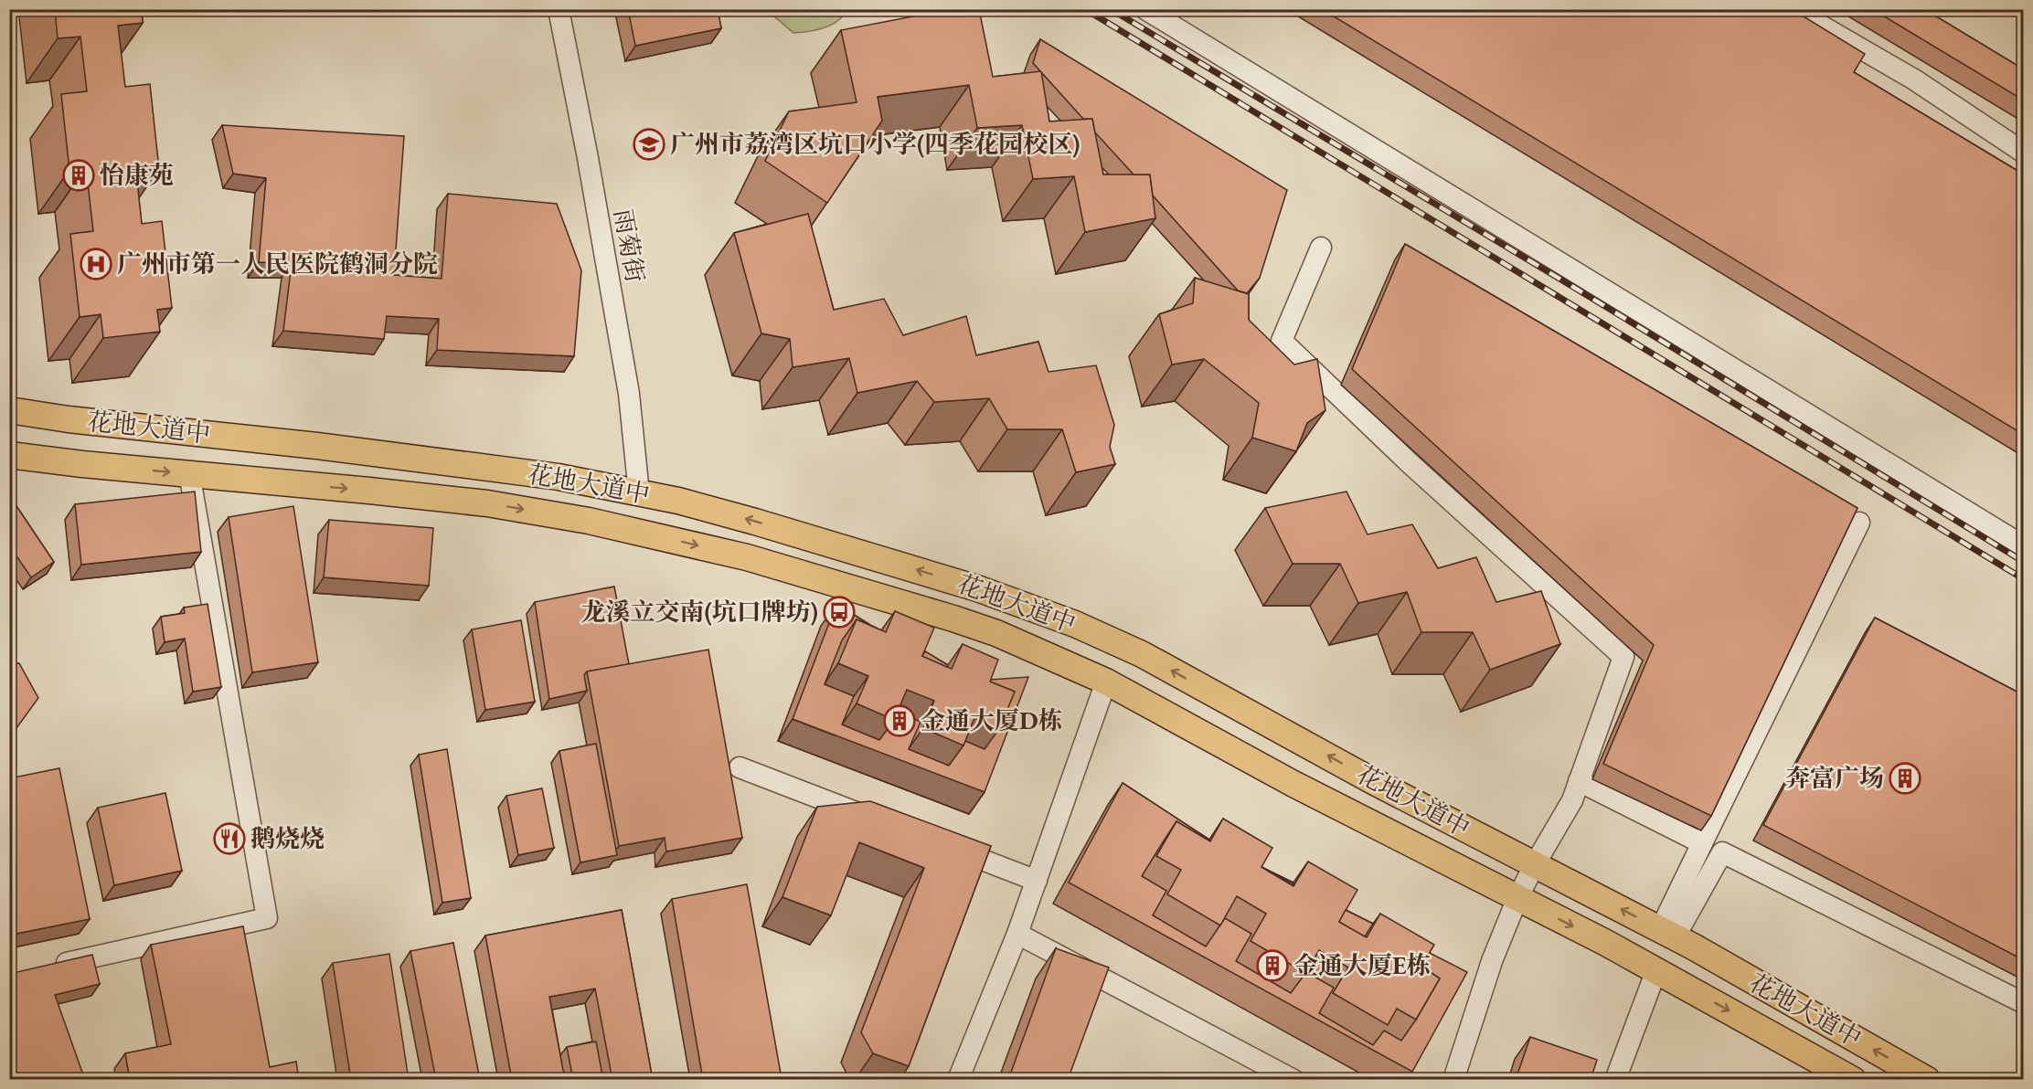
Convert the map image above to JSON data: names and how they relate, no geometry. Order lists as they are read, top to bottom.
{
  "streets": {
    "main road": ["花地大道中"],
    "street": ["雨菊街"]
  },
  "crossings": [
    ["雨菊街", "花地大道中"]
  ],
  "places": {
    "school or university": ["广州市荔湾区坑口小学(四季花园校区)"],
    "building": [
      "怡康苑",
      "金通大厦D栋",
      "奔富广场",
      "金通大厦E栋"
    ],
    "hospital": ["广州市第一人民医院鹤洞分院"],
    "bus stop": ["龙溪立交南(坑口牌坊)"],
    "restaurant": ["鹅烧烧"]
  }
}
